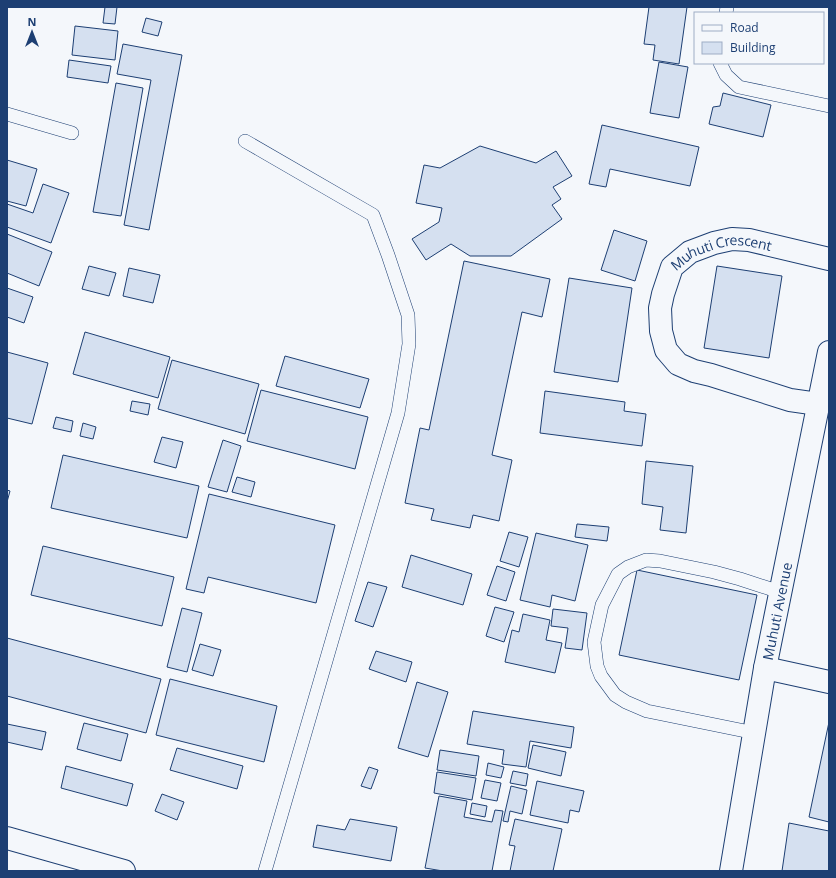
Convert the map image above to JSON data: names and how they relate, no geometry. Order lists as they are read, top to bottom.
{
  "streets": {
    "street": ["Muhuti Crescent", "Muhuti Avenue"]
  },
  "crossings": [
    ["Muhuti Crescent", "Muhuti Avenue"]
  ],
  "legend": ["Road", "Building"],
  "north": "top"
}
